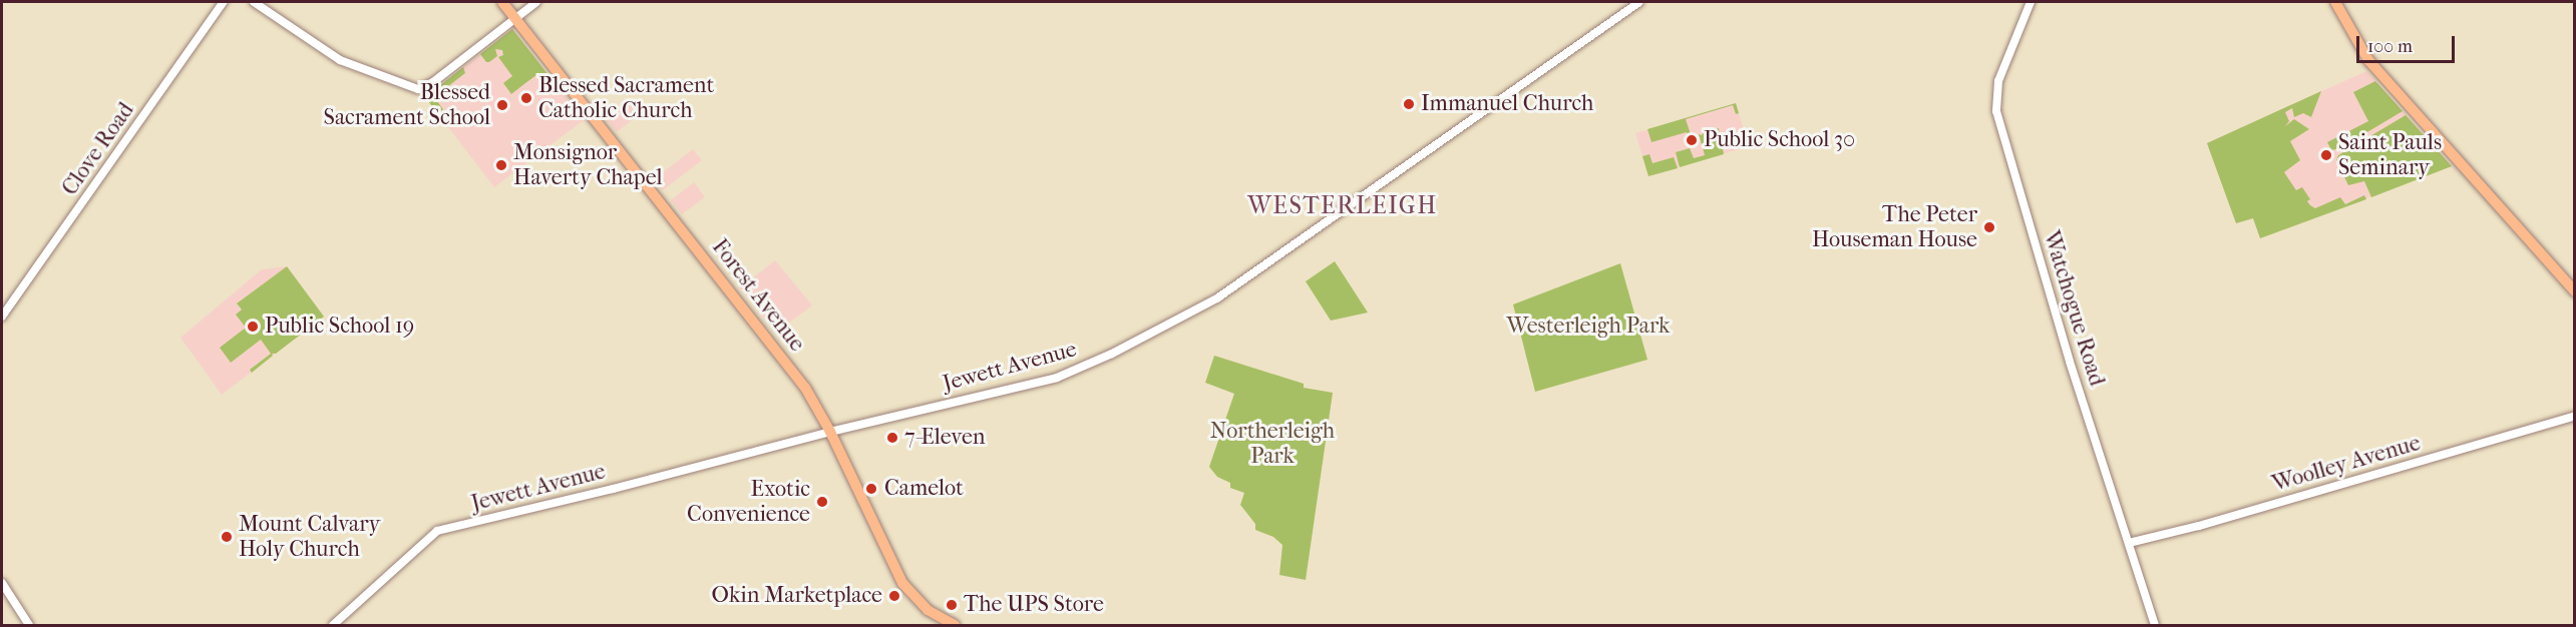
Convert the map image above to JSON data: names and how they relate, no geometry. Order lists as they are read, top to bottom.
{
  "streets": {
    "main road": ["Forest Avenue"],
    "street": [
      "Clove Road",
      "Watchogue Road",
      "Jewett Avenue",
      "Woolley Avenue"
    ]
  },
  "crossings": [
    ["Forest Avenue", "Jewett Avenue"],
    ["Watchogue Road", "Woolley Avenue"]
  ],
  "districts": ["WESTERLEIGH"],
  "parks": ["Westerleigh Park", "Northerleigh Park"],
  "places": [
    "Blessed Sacrament Catholic Church",
    "Immanuel Church",
    "Blessed Sacrament School",
    "Public School 30",
    "Saint Pauls Seminary",
    "Monsignor Haverty Chapel",
    "The Peter Houseman House",
    "Public School 19",
    "7-Eleven",
    "Camelot",
    "Exotic Convenience",
    "Mount Calvary Holy Church",
    "Okin Marketplace",
    "The UPS Store"
  ],
  "scale_bar": "100 m"
}
